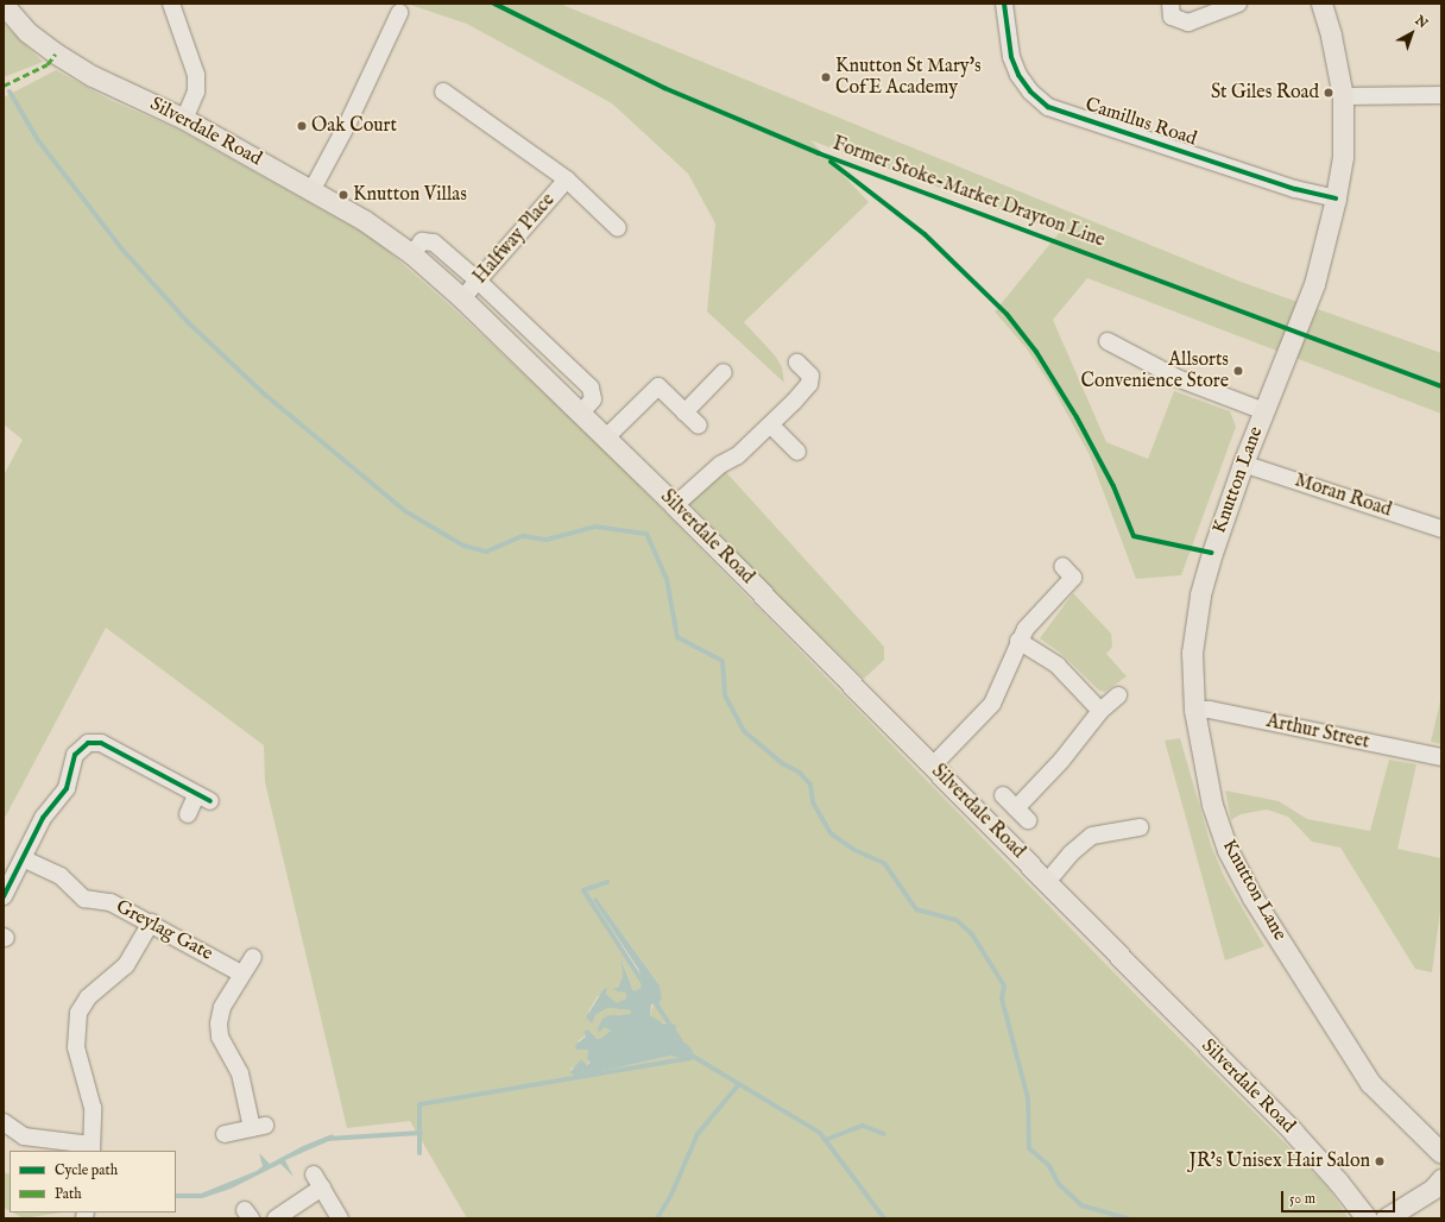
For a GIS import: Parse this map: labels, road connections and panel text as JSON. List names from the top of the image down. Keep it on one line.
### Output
{"streets":{"main road":["Silverdale Road","Knutton Lane"],"street":["Camillus Road","Halfway Place","Moran Road","Arthur Street","Greylag Gate"],"cycle path":["Former Stoke-Market Drayton Line"]},"crossings":[["Camillus Road","Knutton Lane"],["Silverdale Road","Halfway Place"],["Knutton Lane","Moran Road"],["Knutton Lane","Arthur Street"]],"places":["Knutton St Mary's CofE Academy","St Giles Road","Oak Court","Knutton Villas","Allsorts Convenience Store","JR's Unisex Hair Salon"],"legend":["Cycle path","Path"],"scale_bar":"50 m","north":"top right"}
